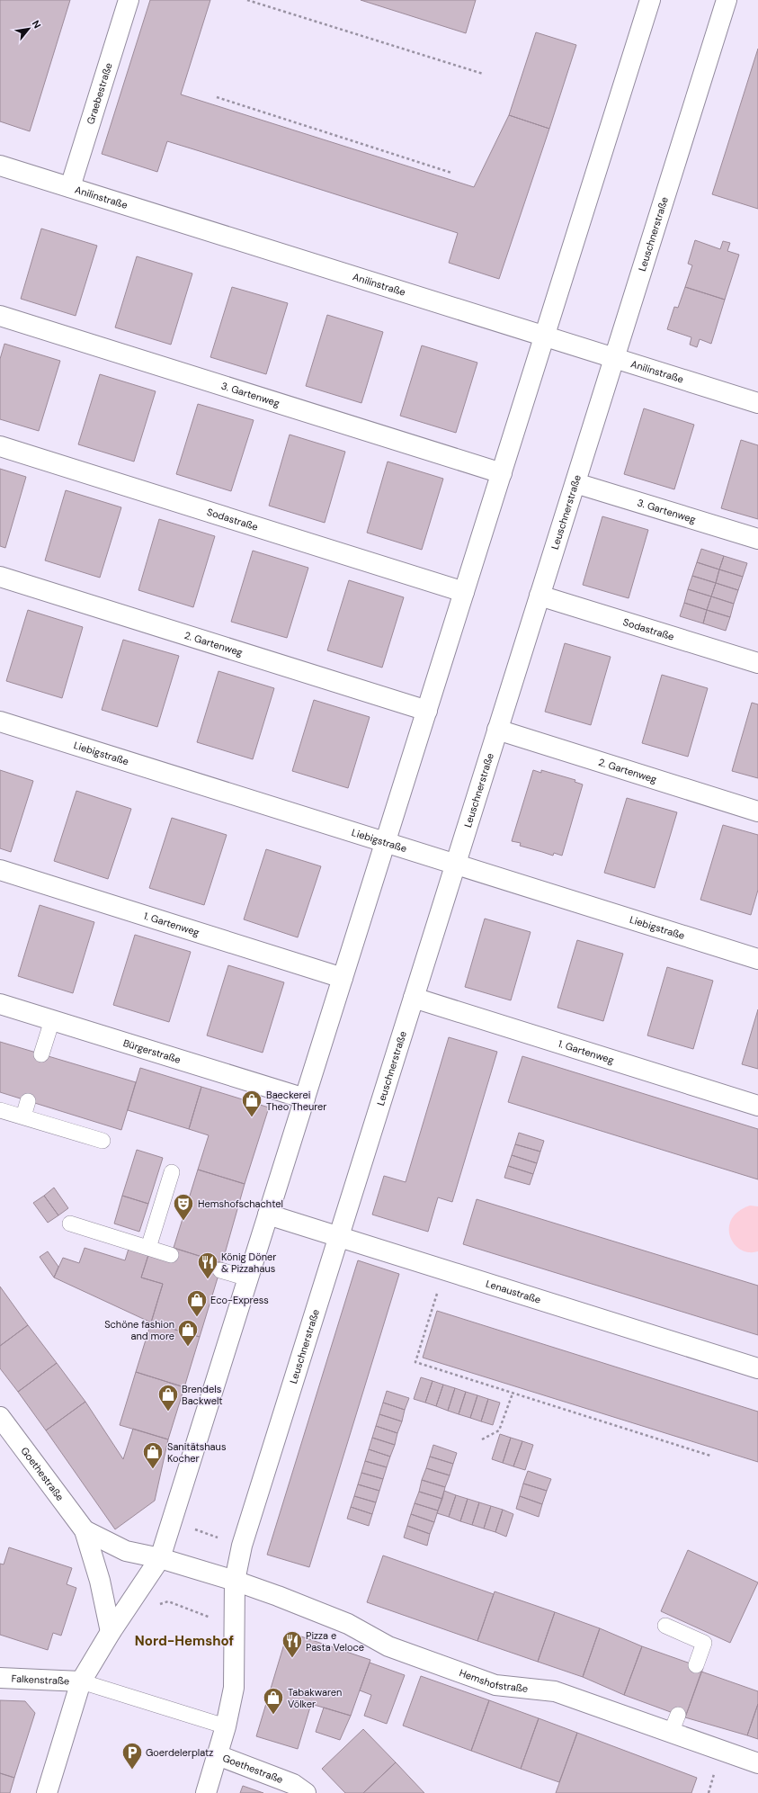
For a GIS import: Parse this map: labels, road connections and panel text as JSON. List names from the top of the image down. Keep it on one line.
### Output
{"streets":{"street":["Graebestraße","Anilinstraße","Leuschnerstraße","3. Gartenweg","Sodastraße","2. Gartenweg","Liebigstraße","1. Gartenweg","Bürgerstraße","Lenaustraße","Goethestraße","Falkenstraße","Hemshofstraße"]},"crossings":[["Graebestraße","Anilinstraße"],["Anilinstraße","Leuschnerstraße"],["Leuschnerstraße","3. Gartenweg"],["Leuschnerstraße","Sodastraße"],["Leuschnerstraße","2. Gartenweg"],["Leuschnerstraße","Liebigstraße"],["Leuschnerstraße","1. Gartenweg"],["Leuschnerstraße","Lenaustraße"],["Leuschnerstraße","Hemshofstraße"]],"districts":["Nord-Hemshof"],"places":{"shop":["Baeckerei Theo Theurer","Eco-Express","Schöne fashion and more","Brendels Backwelt","Sanitätshaus Kocher","Tabakwaren Völker"],"theatre":["Hemshofschachtel"],"restaurant":["König Döner & Pizzahaus","Pizza e Pasta Veloce"],"parking":["Goerdelerplatz"]},"north":"top right"}
